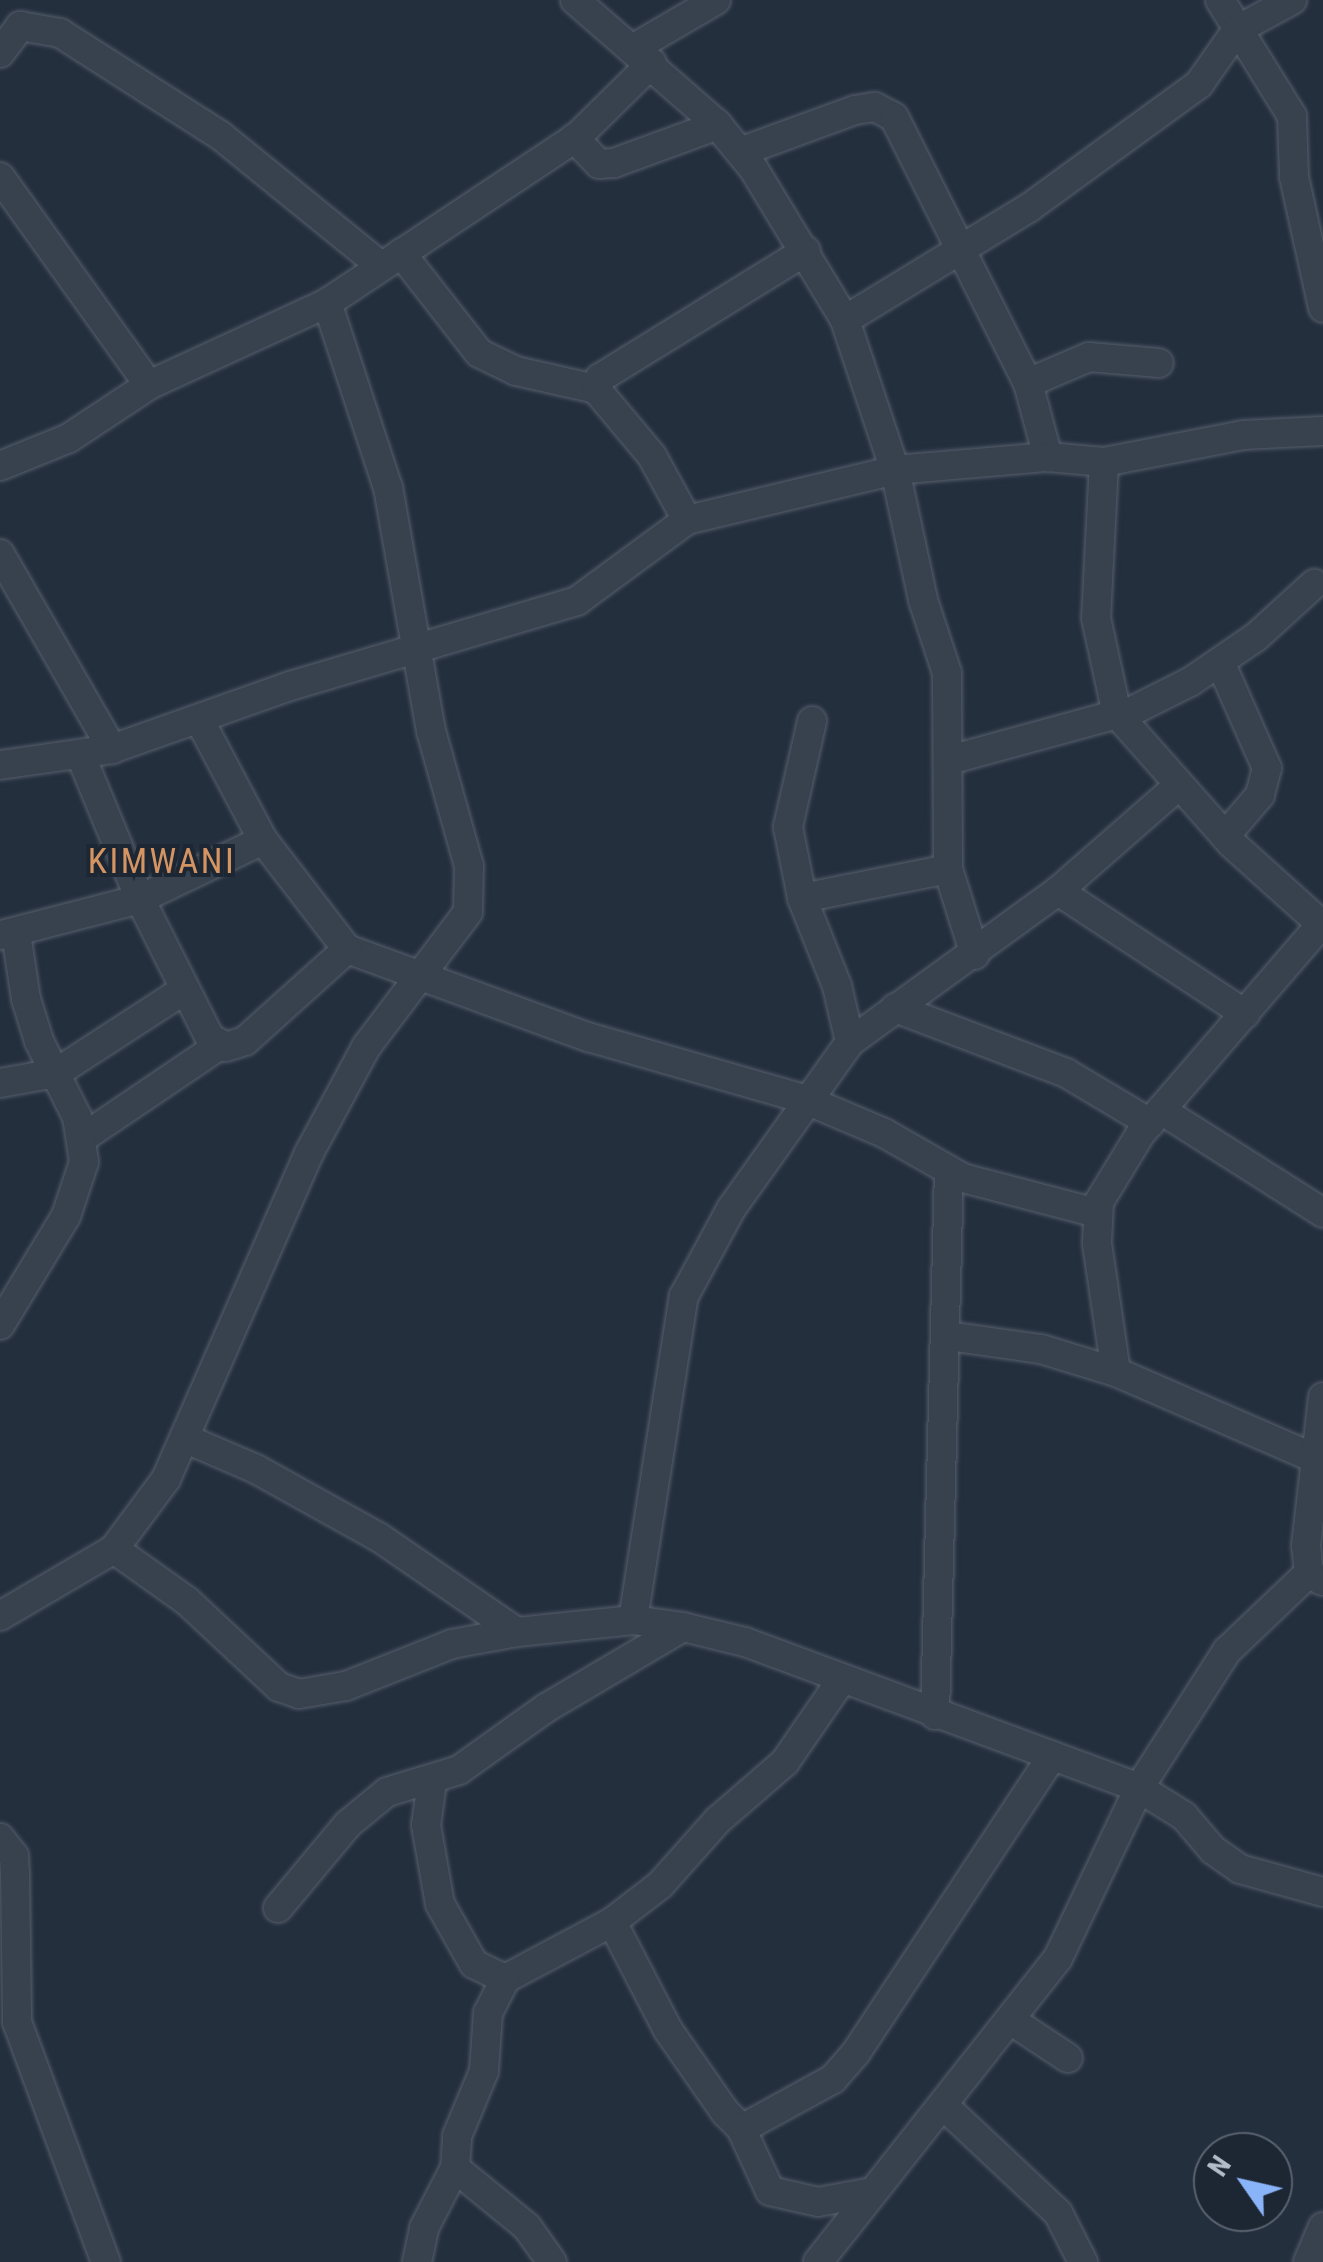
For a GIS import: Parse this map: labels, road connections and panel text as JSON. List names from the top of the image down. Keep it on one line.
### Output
{"districts":["KIMWANI"],"north":"top left"}
